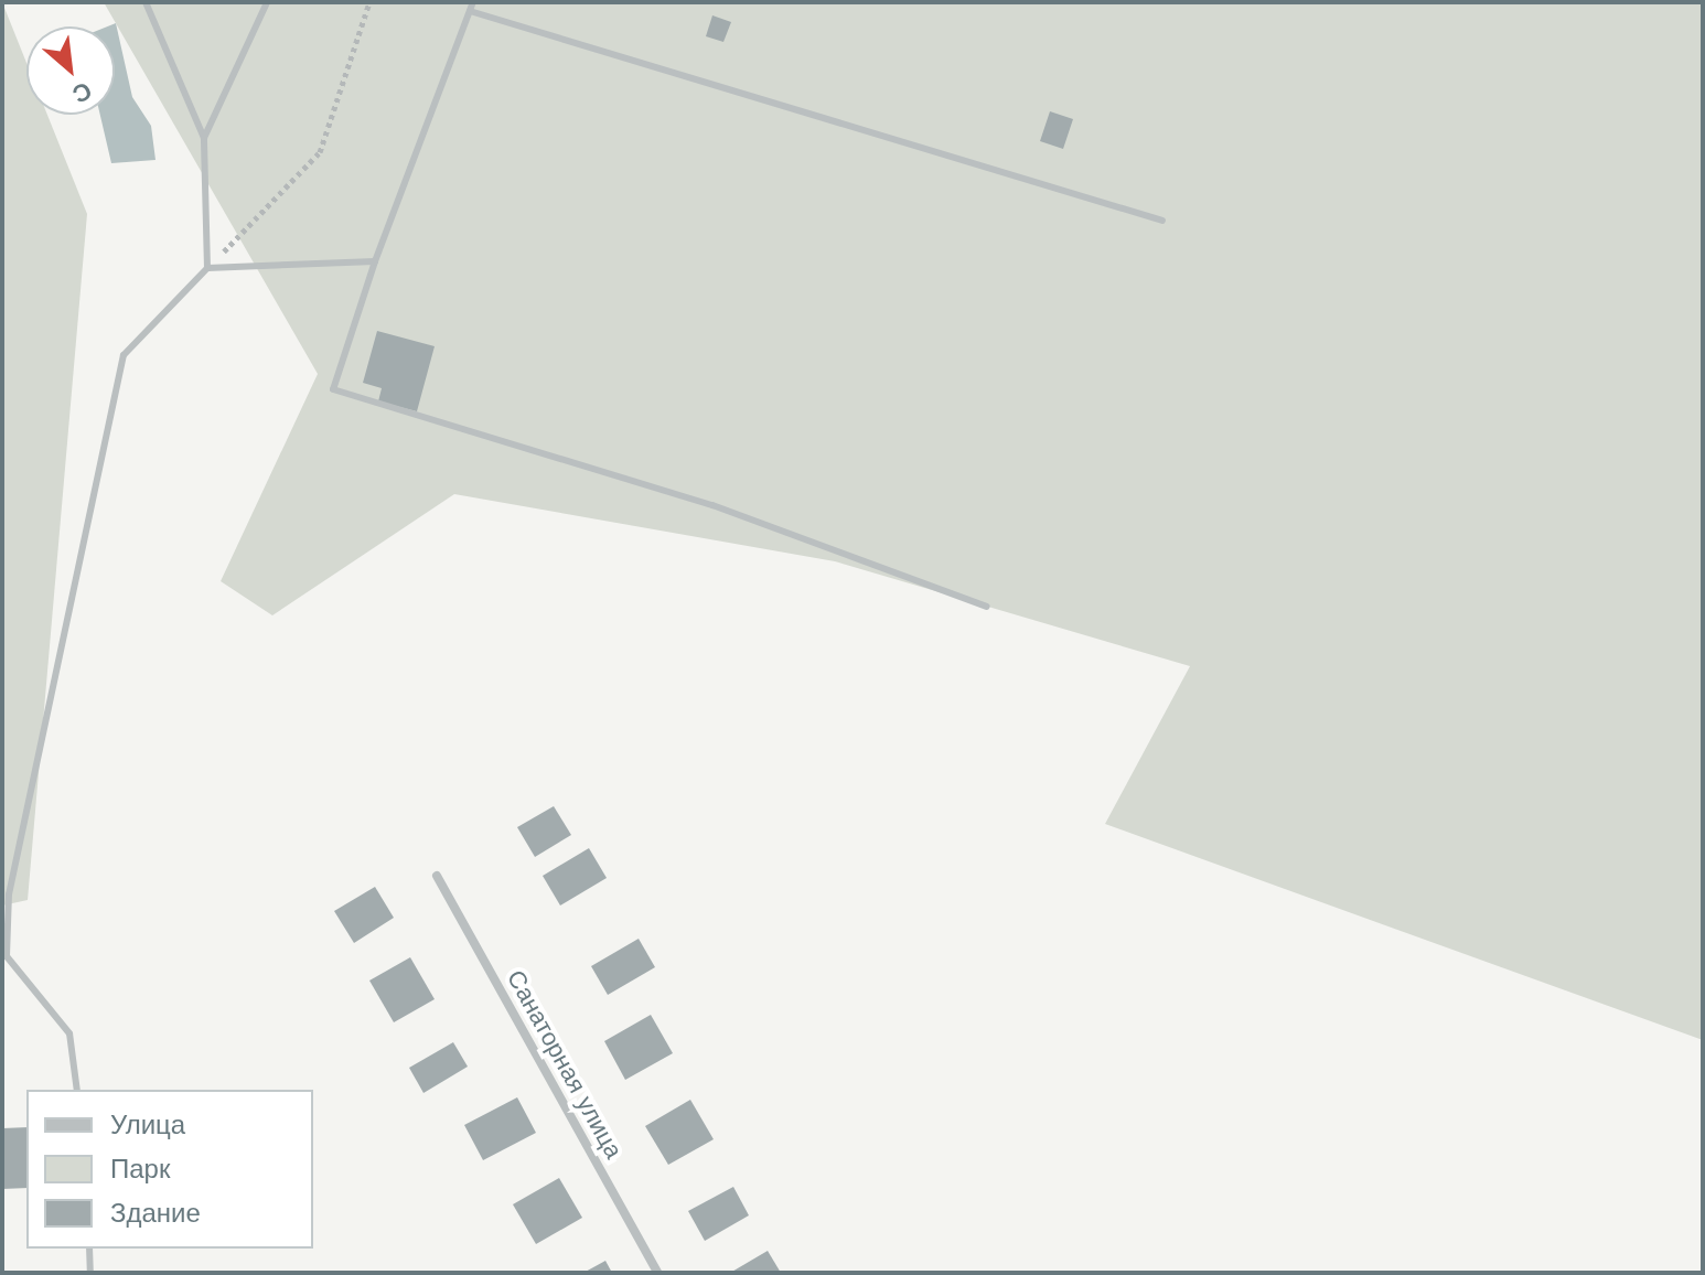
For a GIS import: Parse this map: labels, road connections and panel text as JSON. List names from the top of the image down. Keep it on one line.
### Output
{"streets":{"street":["Санаторная улица"]},"legend":["Улица","Парк","Здание"],"north":"bottom right"}
